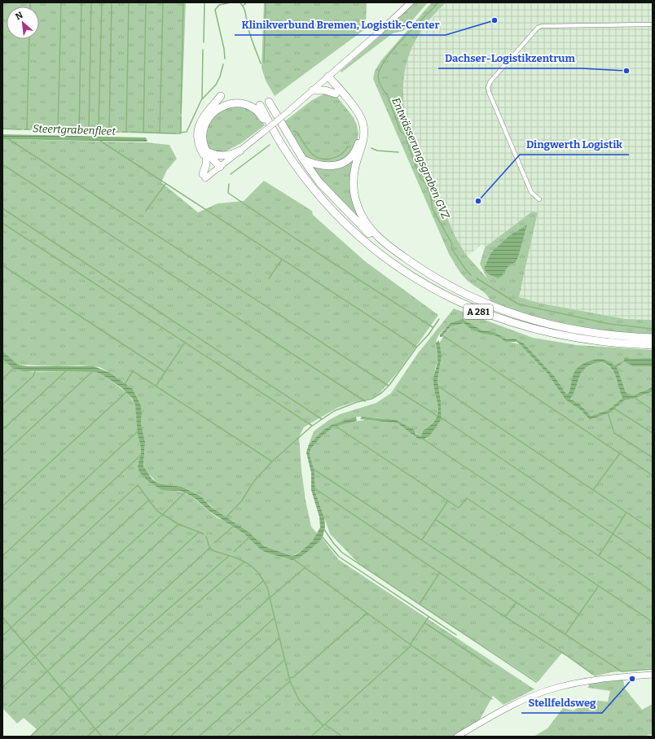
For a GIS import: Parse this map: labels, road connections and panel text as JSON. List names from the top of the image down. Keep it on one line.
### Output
{"streets":{"highway":["A 281"]},"water":["Steertgrabenfleet","Entwässerungsgraben GVZ"],"places":["Klinikverbund Bremen, Logistik-Center","Dachser-Logistikzentrum","Dingwerth Logistik","Stellfeldsweg"],"north":"top left"}
